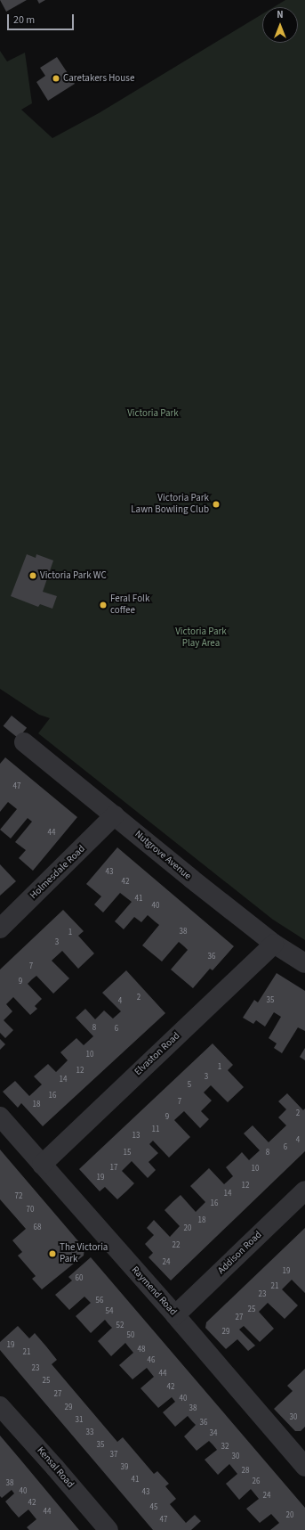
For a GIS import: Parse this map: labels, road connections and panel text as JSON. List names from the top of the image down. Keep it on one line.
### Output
{"streets":{"street":["Nutgrove Avenue","Holmesdale Road","Elvaston Road","Addison Road","Raymend Road","Kensal Road"]},"crossings":[["Nutgrove Avenue","Holmesdale Road"],["Nutgrove Avenue","Elvaston Road"],["Elvaston Road","Raymend Road"],["Addison Road","Raymend Road"]],"parks":["Victoria Park","Victoria Park Play Area"],"places":["Caretakers House","Victoria Park Lawn Bowling Club","Victoria Park WC","Feral Folk coffee","The Victoria Park"],"house_numbers":["47","44","43","42","41","40","38","1","3","36","7","9","2","35","4","8","6","10","1","12","3","14","5","16","7","18","2","9","11","13","4","6","15","8","17","10","19","12","14","72","16","70","18","68","20","22","24","19","60","21","23","56","25","54","27","52","29","50","19","48","21","46","23","44","25","42","27","40","29","38","30","31","36","33","34","35","32","37","30","39","28","41","26","38","40","43","24","42","45","44","20","47"],"scale_bar":"20 m","north":"top"}
